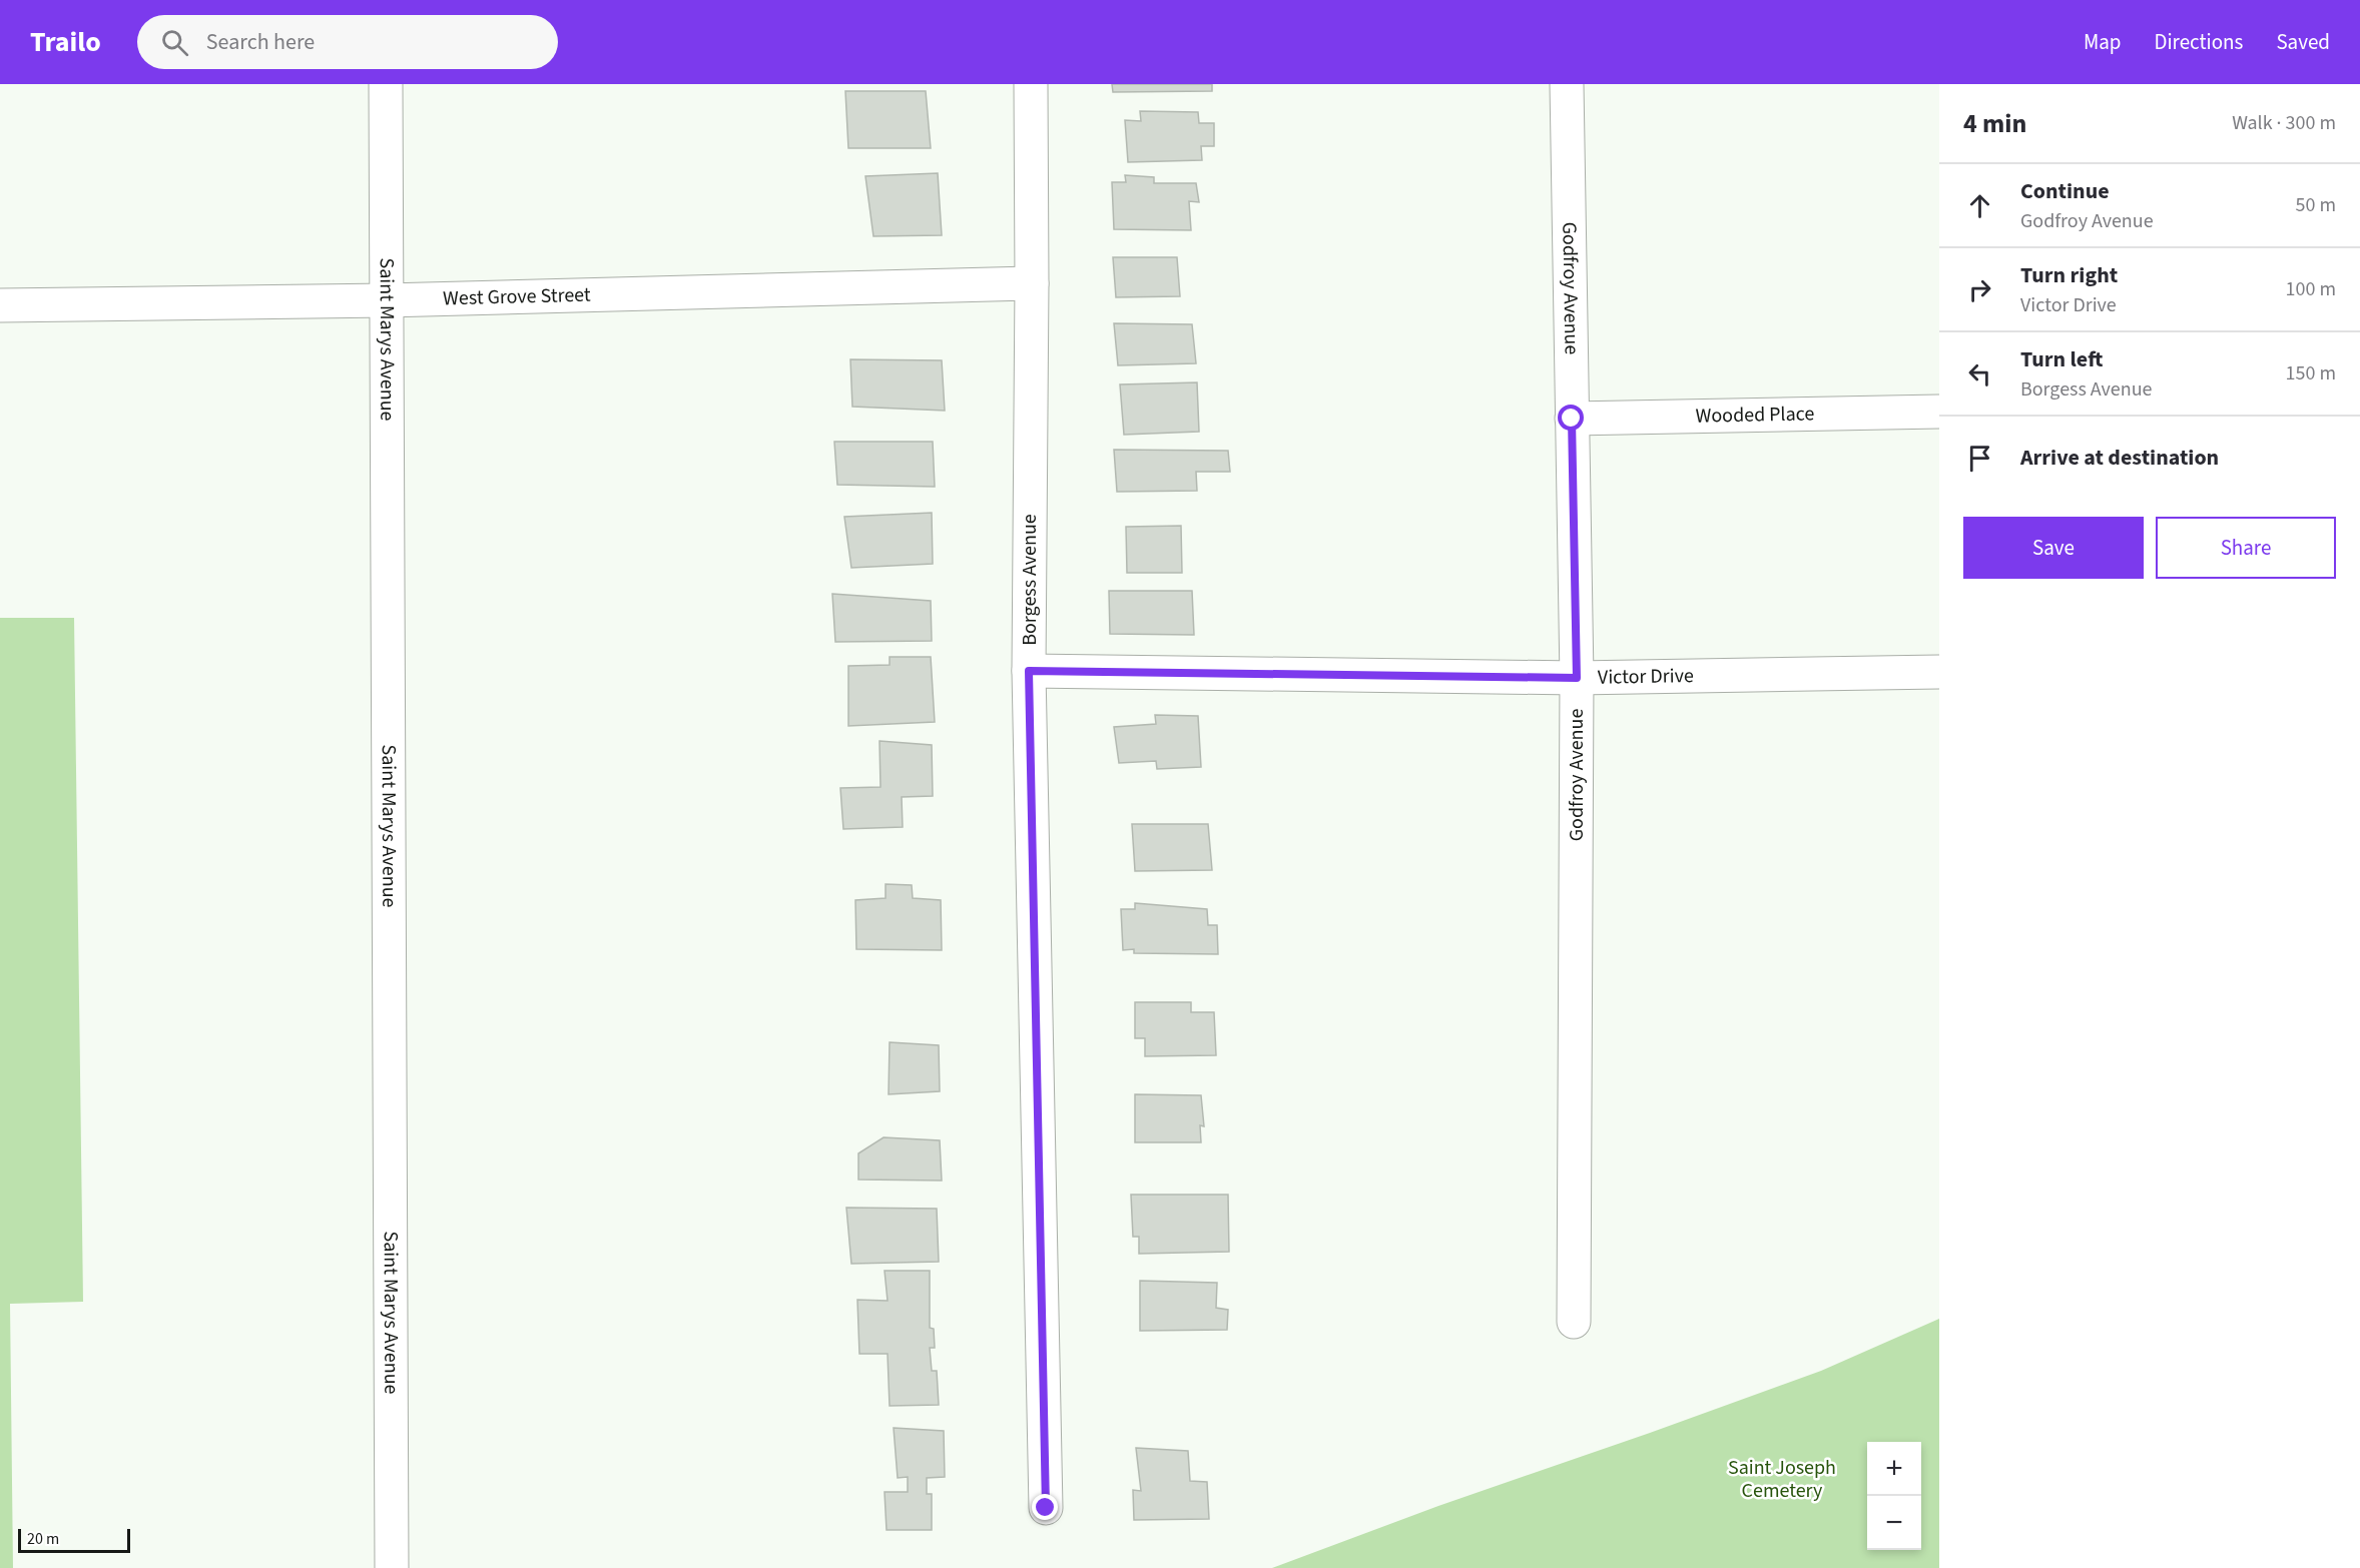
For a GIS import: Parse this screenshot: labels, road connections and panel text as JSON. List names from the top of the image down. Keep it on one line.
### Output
{"streets":{"street":["Godfroy Avenue","West Grove Street","Saint Marys Avenue","Wooded Place","Borgess Avenue","Victor Drive"]},"crossings":[["Godfroy Avenue","Wooded Place"],["Godfroy Avenue","Victor Drive"],["West Grove Street","Saint Marys Avenue"],["West Grove Street","Borgess Avenue"],["Borgess Avenue","Victor Drive"]],"parks":["Saint Joseph Cemetery"],"scale_bar":"20 m","page":{"header":"Trailo","search":"Search here","nav":["Map","Directions","Saved"],"heading":["4 min","Walk · 300 m"],"list":[["Continue","Godfroy Avenue","50 m"],["Turn right","Victor Drive","100 m"],["Turn left","Borgess Avenue","150 m"],"Arrive at destination"],"buttons":["Save","Share"],"map_buttons":["+","−"],"scale":"20 m"}}
